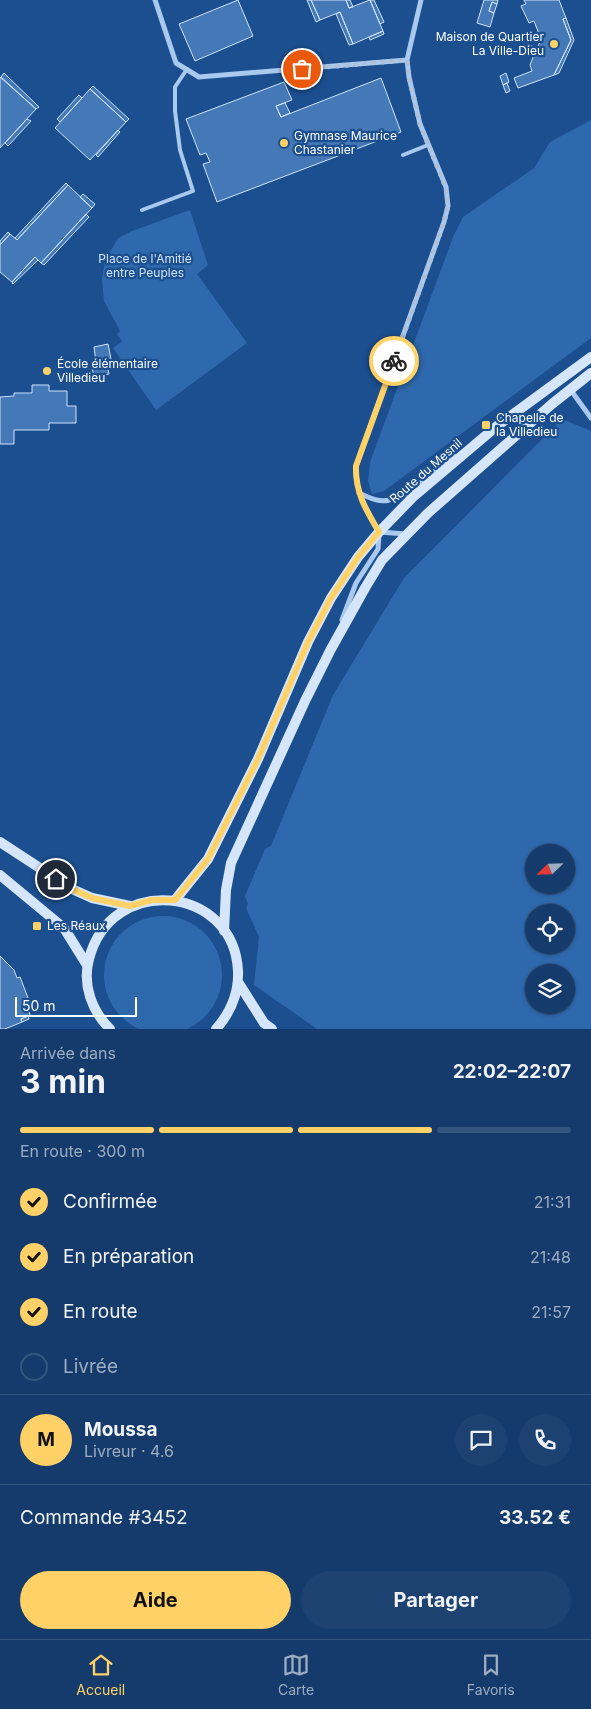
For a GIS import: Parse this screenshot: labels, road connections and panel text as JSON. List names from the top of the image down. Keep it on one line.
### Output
{"streets":{"street":["Route du Mesnil"]},"parks":["Place de l'Amitié entre Peuples"],"places":{"other":["Maison de Quartier La Ville-Dieu","Gymnase Maurice Chastanier","École élémentaire Villedieu"],"transit":["Chapelle de la Villedieu","Les Réaux"]},"scale_bar":"50 m","north":"bottom left","page":{"scale":"50 m","heading":["3 min","Arrivée dans","22:02–22:07"],"panel":["Moussa","Livreur · 4.6","Commande #3452","33.52 €"],"bar":"En route · 300 m","list":[["Confirmée","21:31"],["En préparation","21:48"],["En route","21:57"],"Livrée"],"round":"M","buttons":["Aide","Partager"],"tabs":["Accueil","Carte","Favoris"]}}
